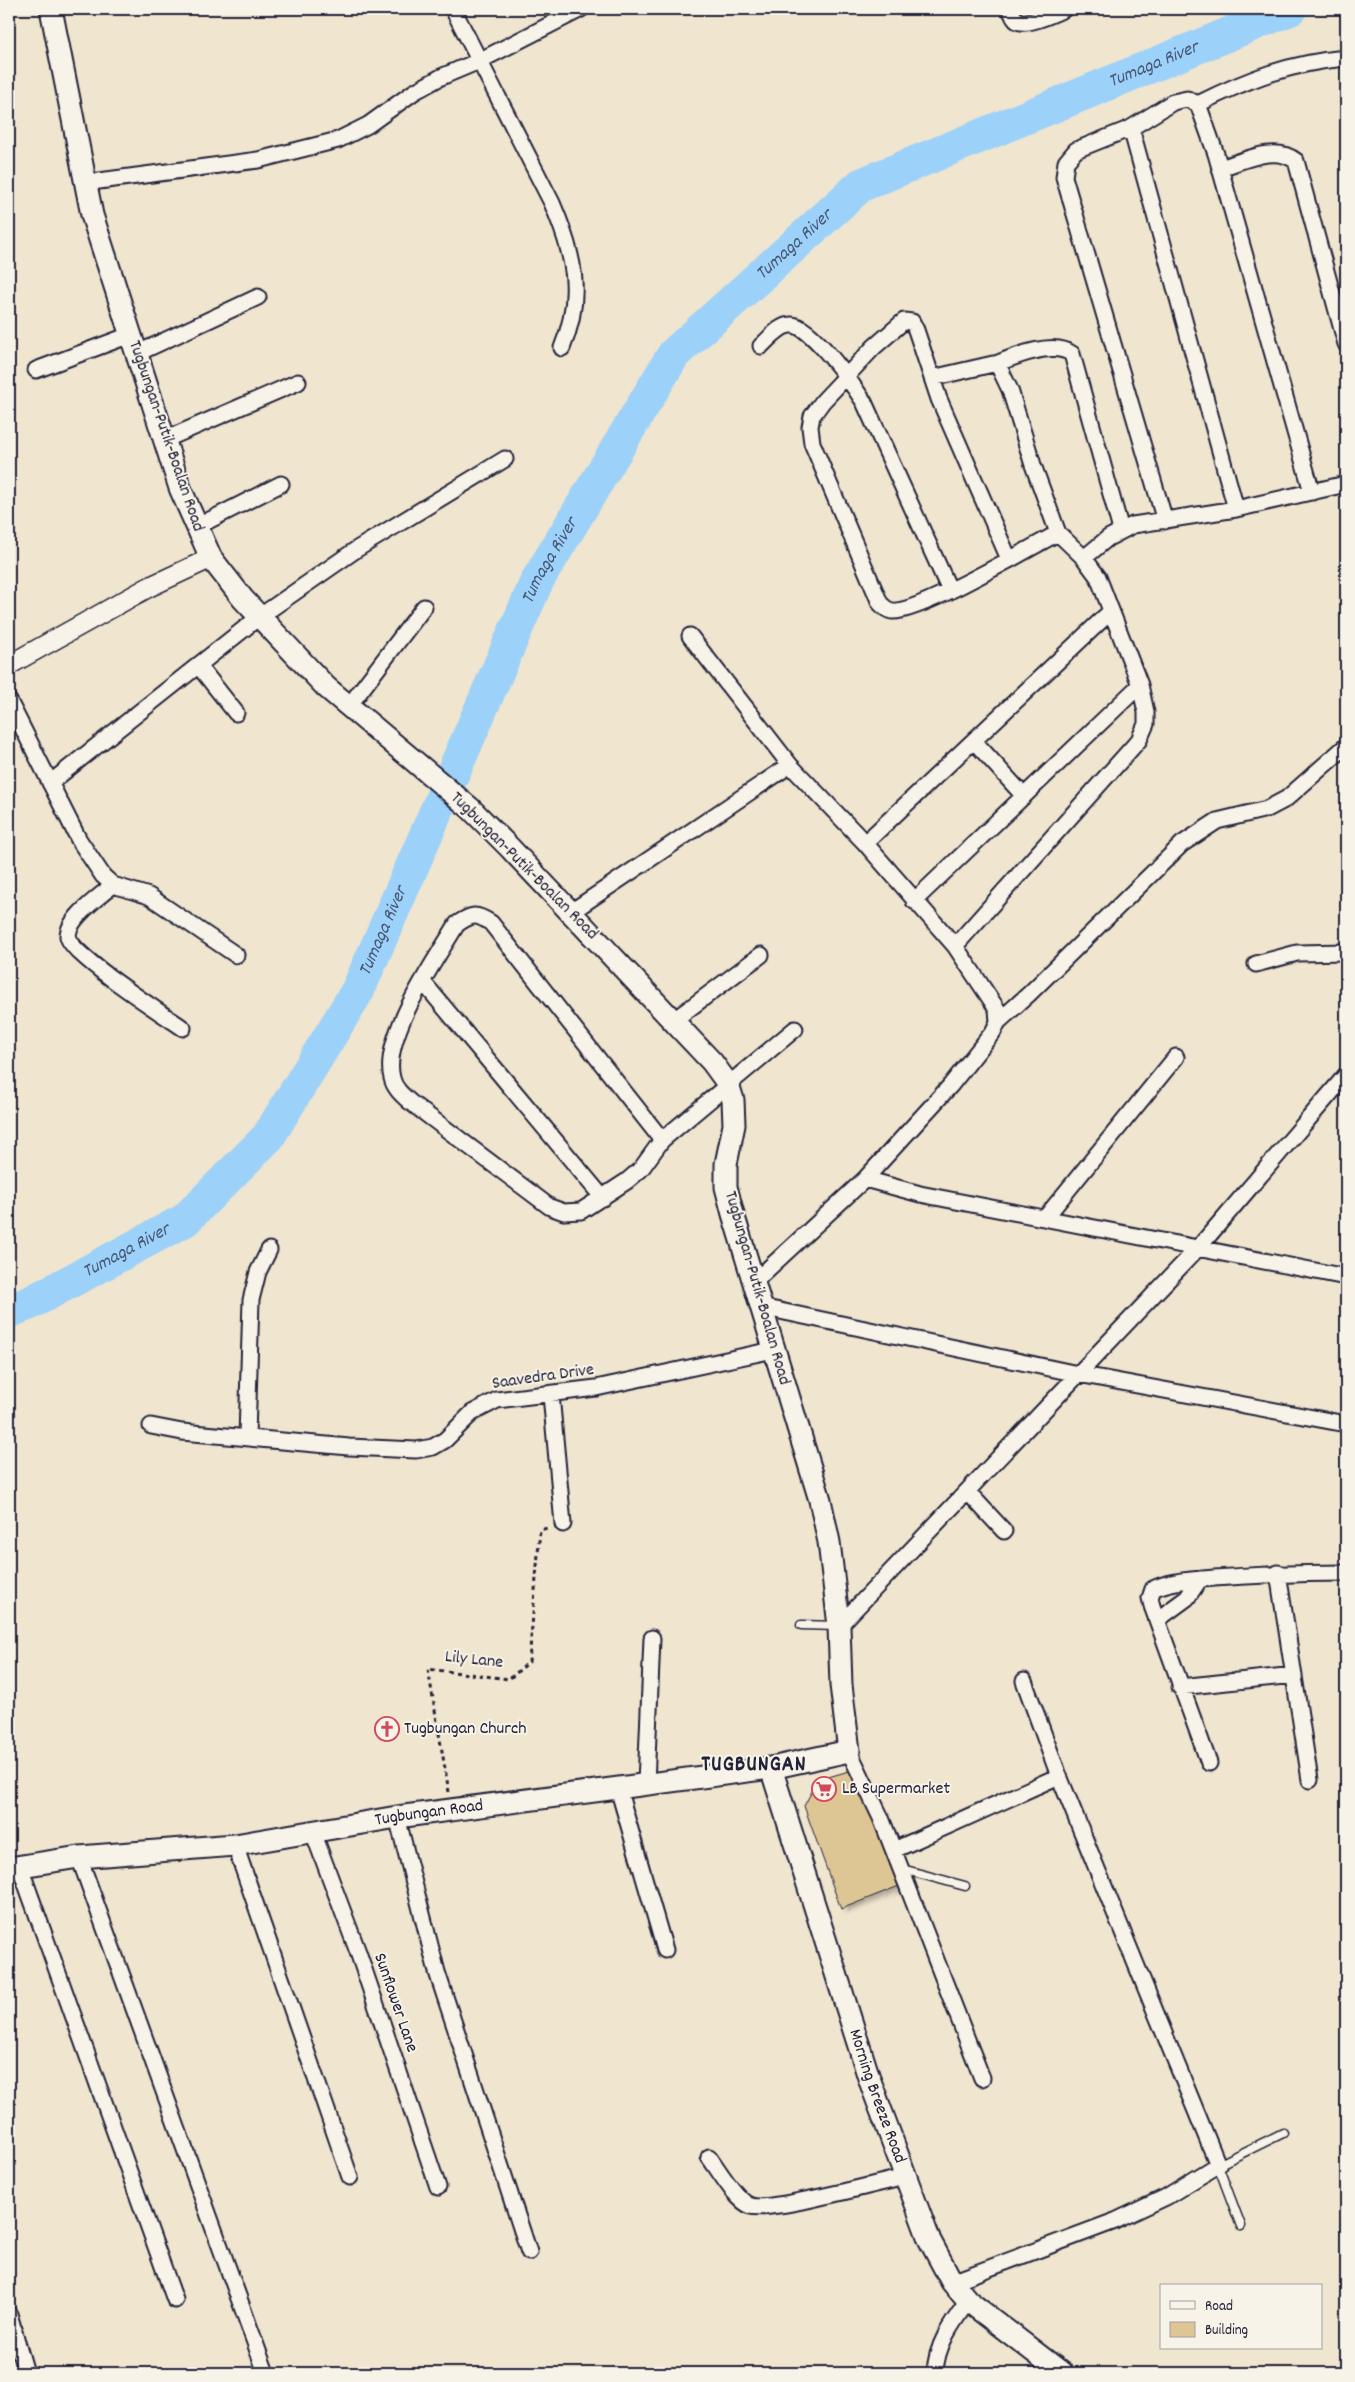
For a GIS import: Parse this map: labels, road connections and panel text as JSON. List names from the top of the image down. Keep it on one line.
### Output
{"streets":{"main road":["Tugbungan-Putik-Boalan Road","Tugbungan Road","Morning Breeze Road"],"street":["Saavedra Drive","Sunflower Lane"],"path":["Lily Lane"]},"crossings":[["Tugbungan-Putik-Boalan Road","Saavedra Drive"],["Tugbungan-Putik-Boalan Road","Tugbungan Road"],["Lily Lane","Tugbungan Road"],["Tugbungan Road","Sunflower Lane"],["Tugbungan Road","Morning Breeze Road"]],"districts":["TUGBUNGAN"],"water":["Tumaga River"],"places":{"church":["Tugbungan Church"],"supermarket":["LB Supermarket"]},"legend":["Road","Building"]}
